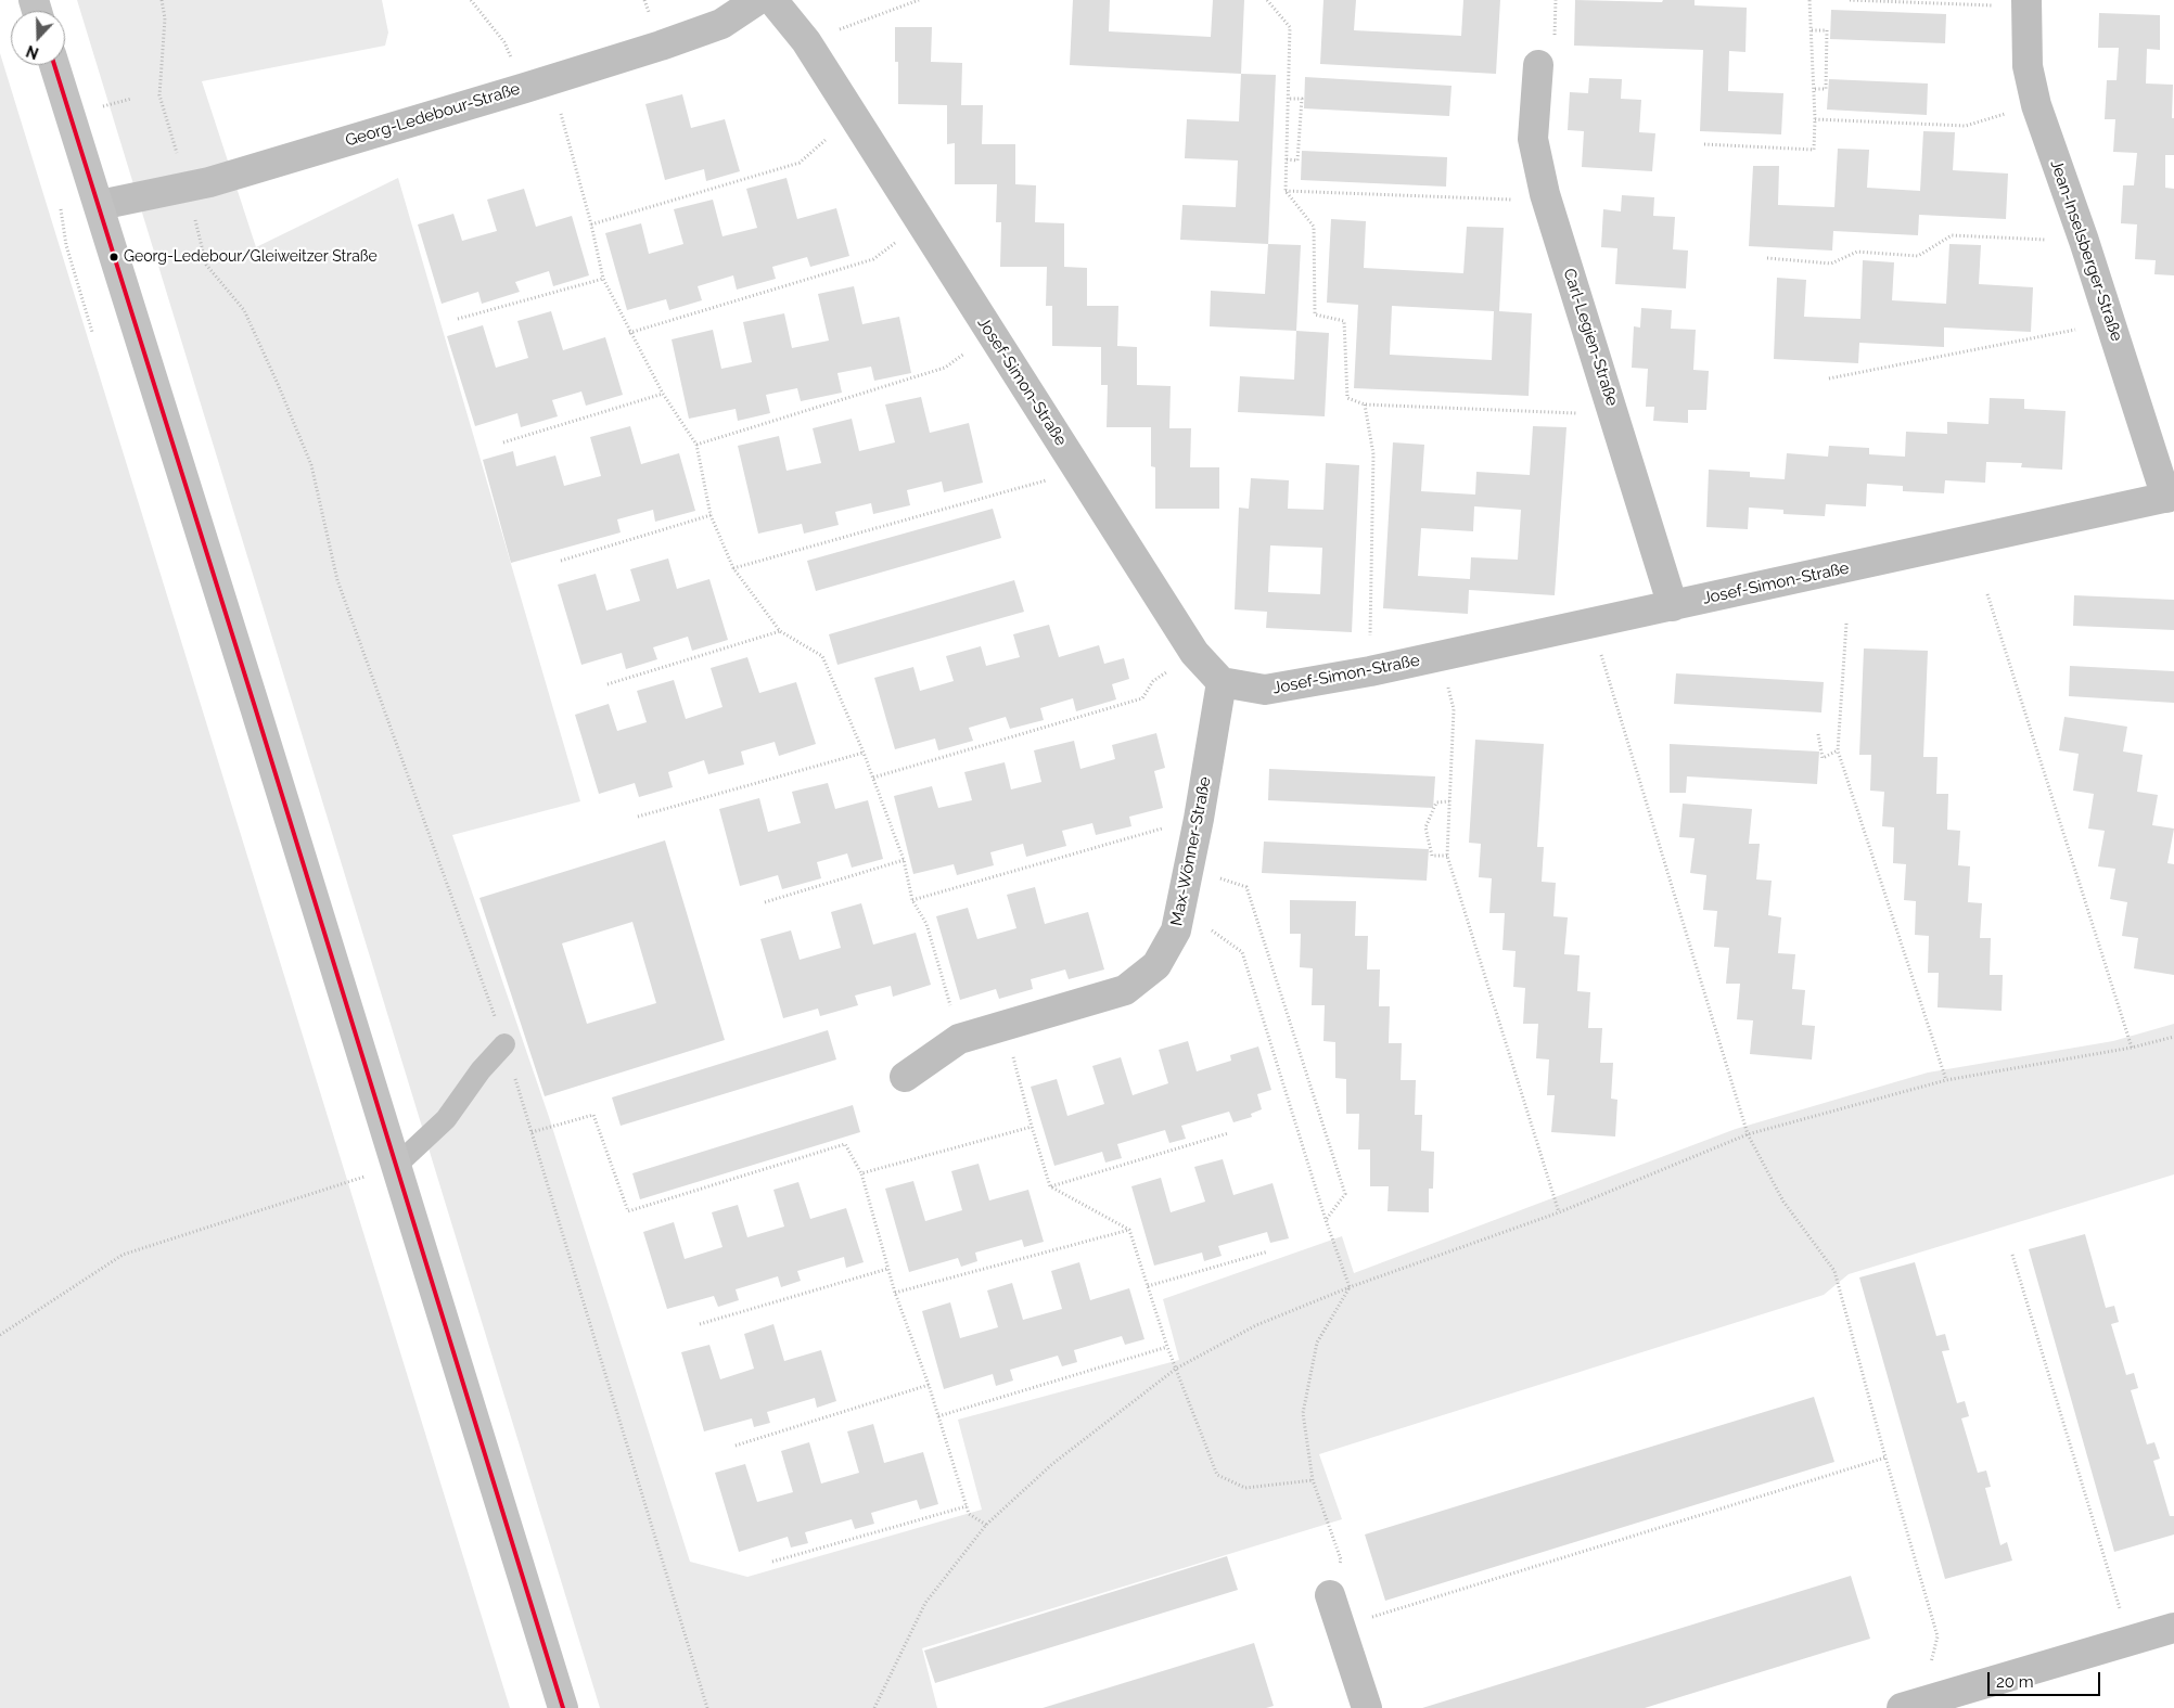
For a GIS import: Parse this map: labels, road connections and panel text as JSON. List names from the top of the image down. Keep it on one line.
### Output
{"streets":{"street":["Georg-Ledebour-Straße","Jean-Inselsberger-Straße","Carl-Legien-Straße","Josef-Simon-Straße","Max-Wönner-Straße"]},"crossings":[["Jean-Inselsberger-Straße","Josef-Simon-Straße"],["Carl-Legien-Straße","Josef-Simon-Straße"],["Josef-Simon-Straße","Max-Wönner-Straße"]],"places":["Georg-Ledebour/Gleiweitzer Straße"],"scale_bar":"20 m","north":"bottom"}
